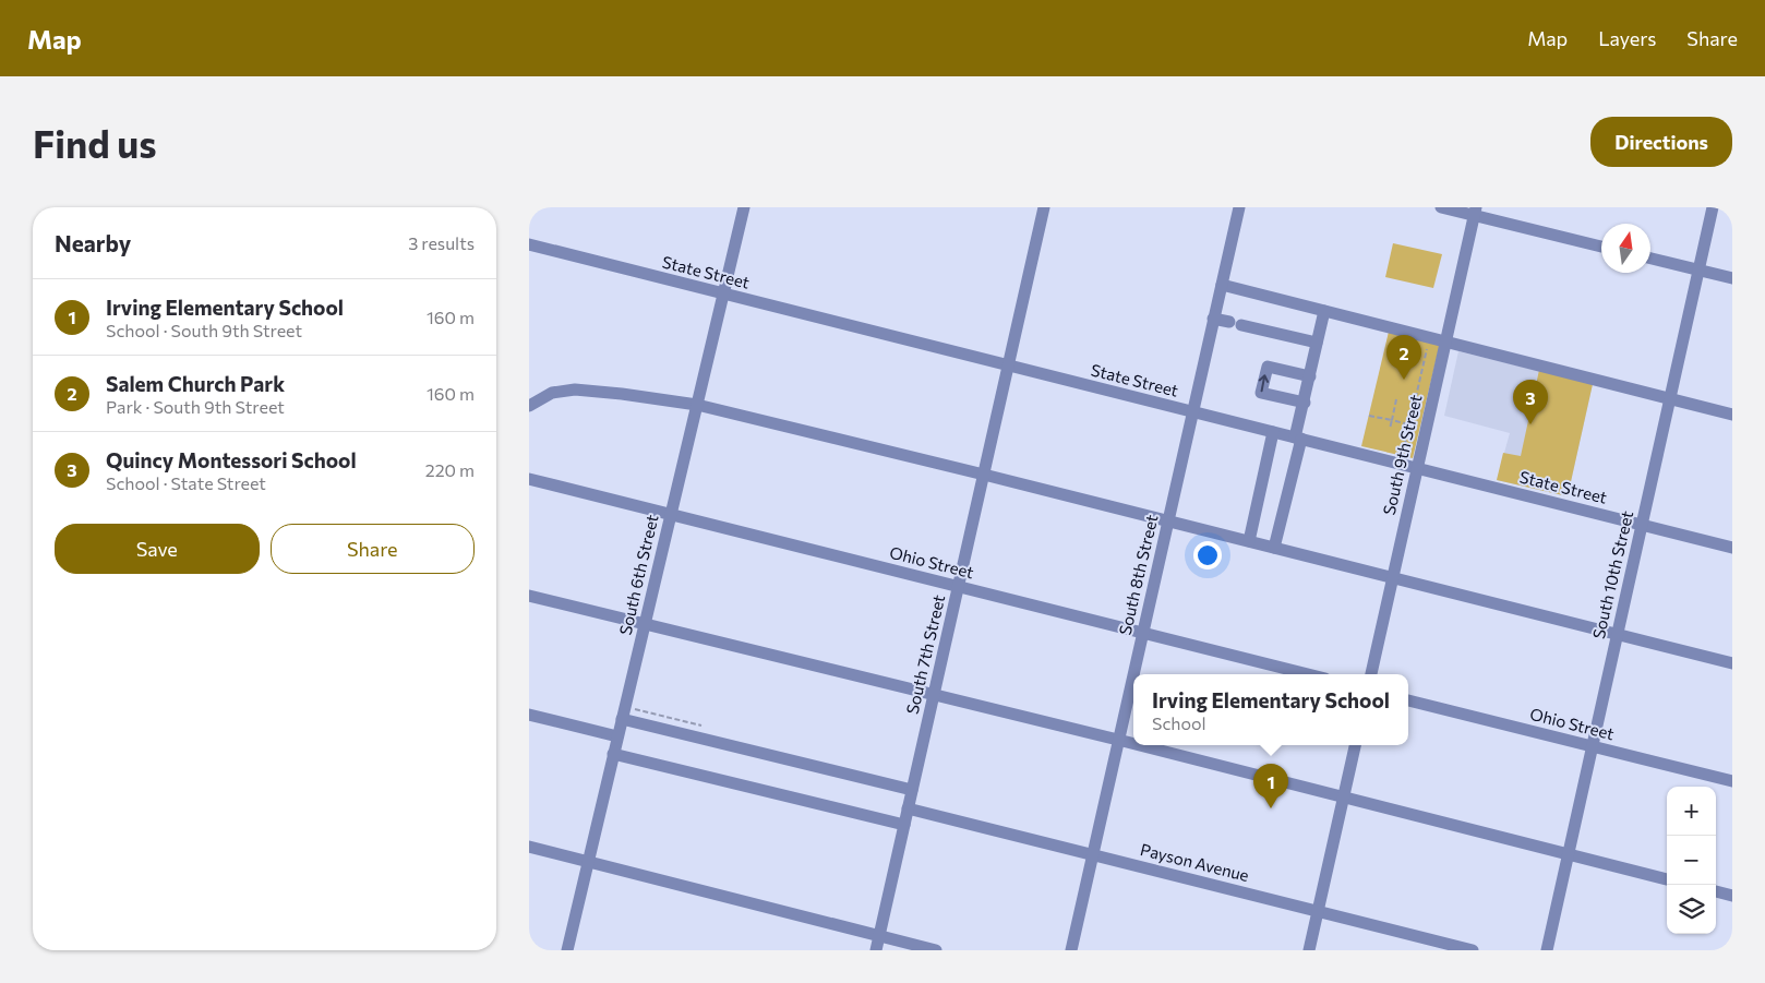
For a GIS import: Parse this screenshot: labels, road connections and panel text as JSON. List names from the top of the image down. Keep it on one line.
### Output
{"streets":{"street":["State Street","South 9th Street","Ohio Street","South 6th Street","South 8th Street","South 10th Street","South 7th Street","Payson Avenue"]},"crossings":[["State Street","South 9th Street"],["State Street","South 6th Street"],["State Street","South 8th Street"],["State Street","South 10th Street"],["State Street","South 7th Street"],["Ohio Street","South 6th Street"],["Ohio Street","South 8th Street"],["Ohio Street","South 10th Street"],["Ohio Street","South 7th Street"],["South 8th Street","Payson Avenue"],["South 7th Street","Payson Avenue"]],"north":"top","page":{"header":"Map","nav":["Map","Layers","Share"],"buttons":["Directions",["Save","Share"]],"title":"Find us","heading":["Nearby","3 results"],"list":[{"mark":"1","name":"Irving Elementary School","note":"School · South 9th Street","value":"160 m"},{"mark":"2","name":"Salem Church Park","note":"Park · South 9th Street","value":"160 m"},{"mark":"3","name":"Quincy Montessori School","note":"School · State Street","value":"220 m"}],"pins":["2","3","1"],"popup":["Irving Elementary School","School"],"map_buttons":["+","−"]}}
